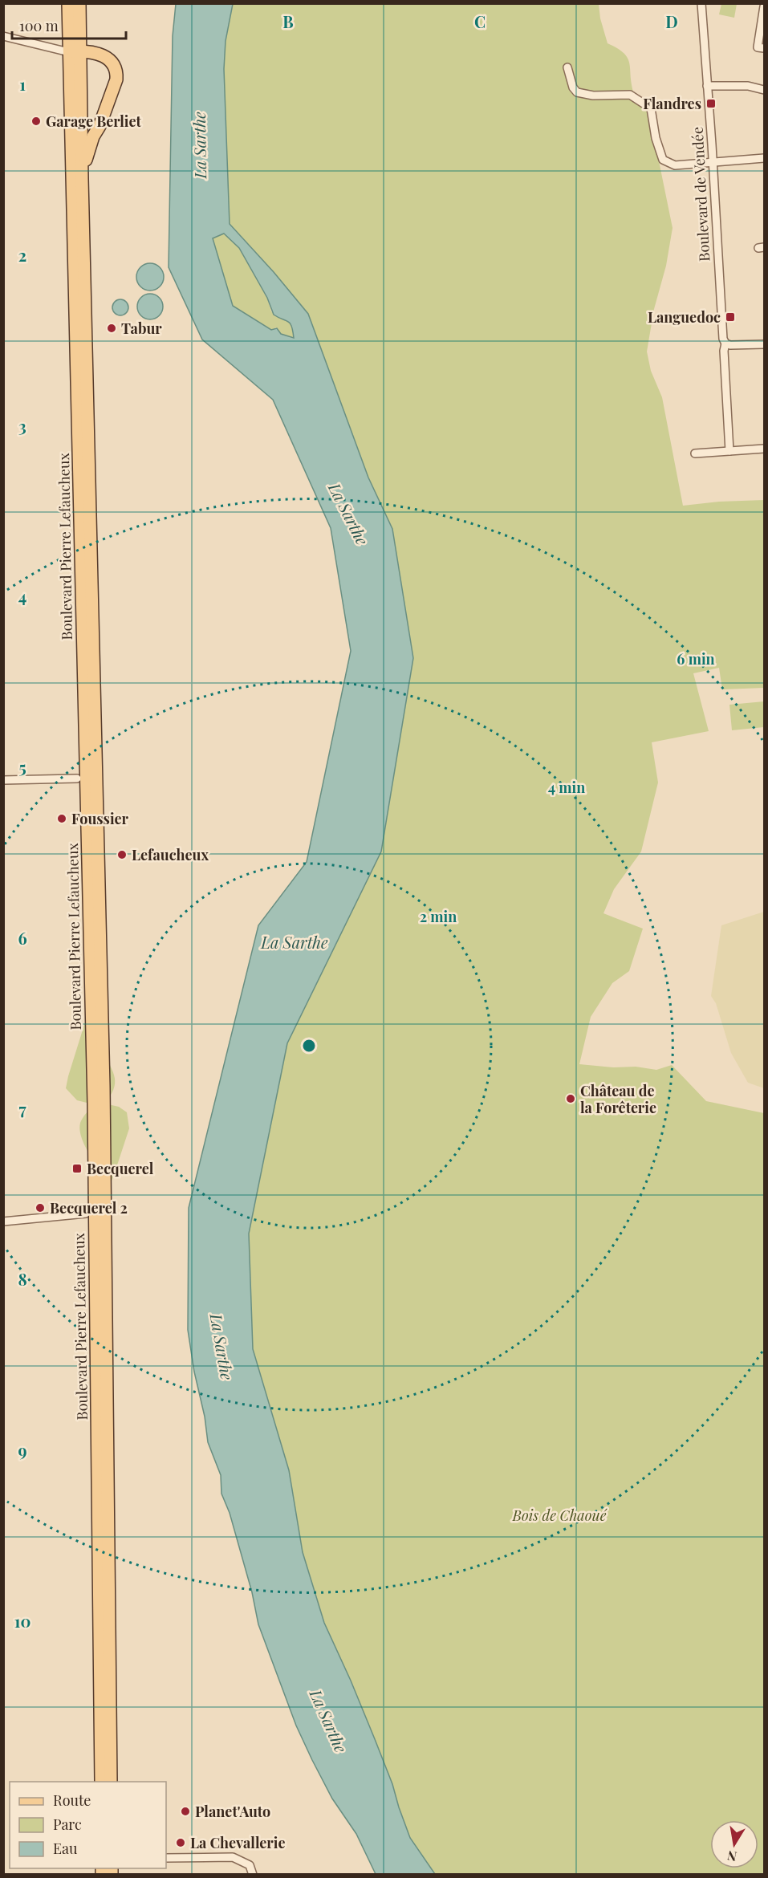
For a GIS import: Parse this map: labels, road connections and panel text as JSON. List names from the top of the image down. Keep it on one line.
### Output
{"streets":{"main road":["Boulevard Pierre Lefaucheux"],"street":["Boulevard de Vendée"]},"water":["La Sarthe"],"parks":["Bois de Chaoué"],"places":{"transit":["Flandres","Languedoc","Becquerel"],"other":["Garage Berliet","Tabur","Foussier","Lefaucheux","Château de la Forêterie","Becquerel 2","Planet'Auto","La Chevallerie"]},"legend":["Route","Parc","Eau"],"scale_bar":"100 m","north":"bottom","grid":{"columns":["B","C","D"],"rows":["1","2","3","4","5","6","7","8","9","10"]},"rings":["6 min","4 min","2 min"]}
